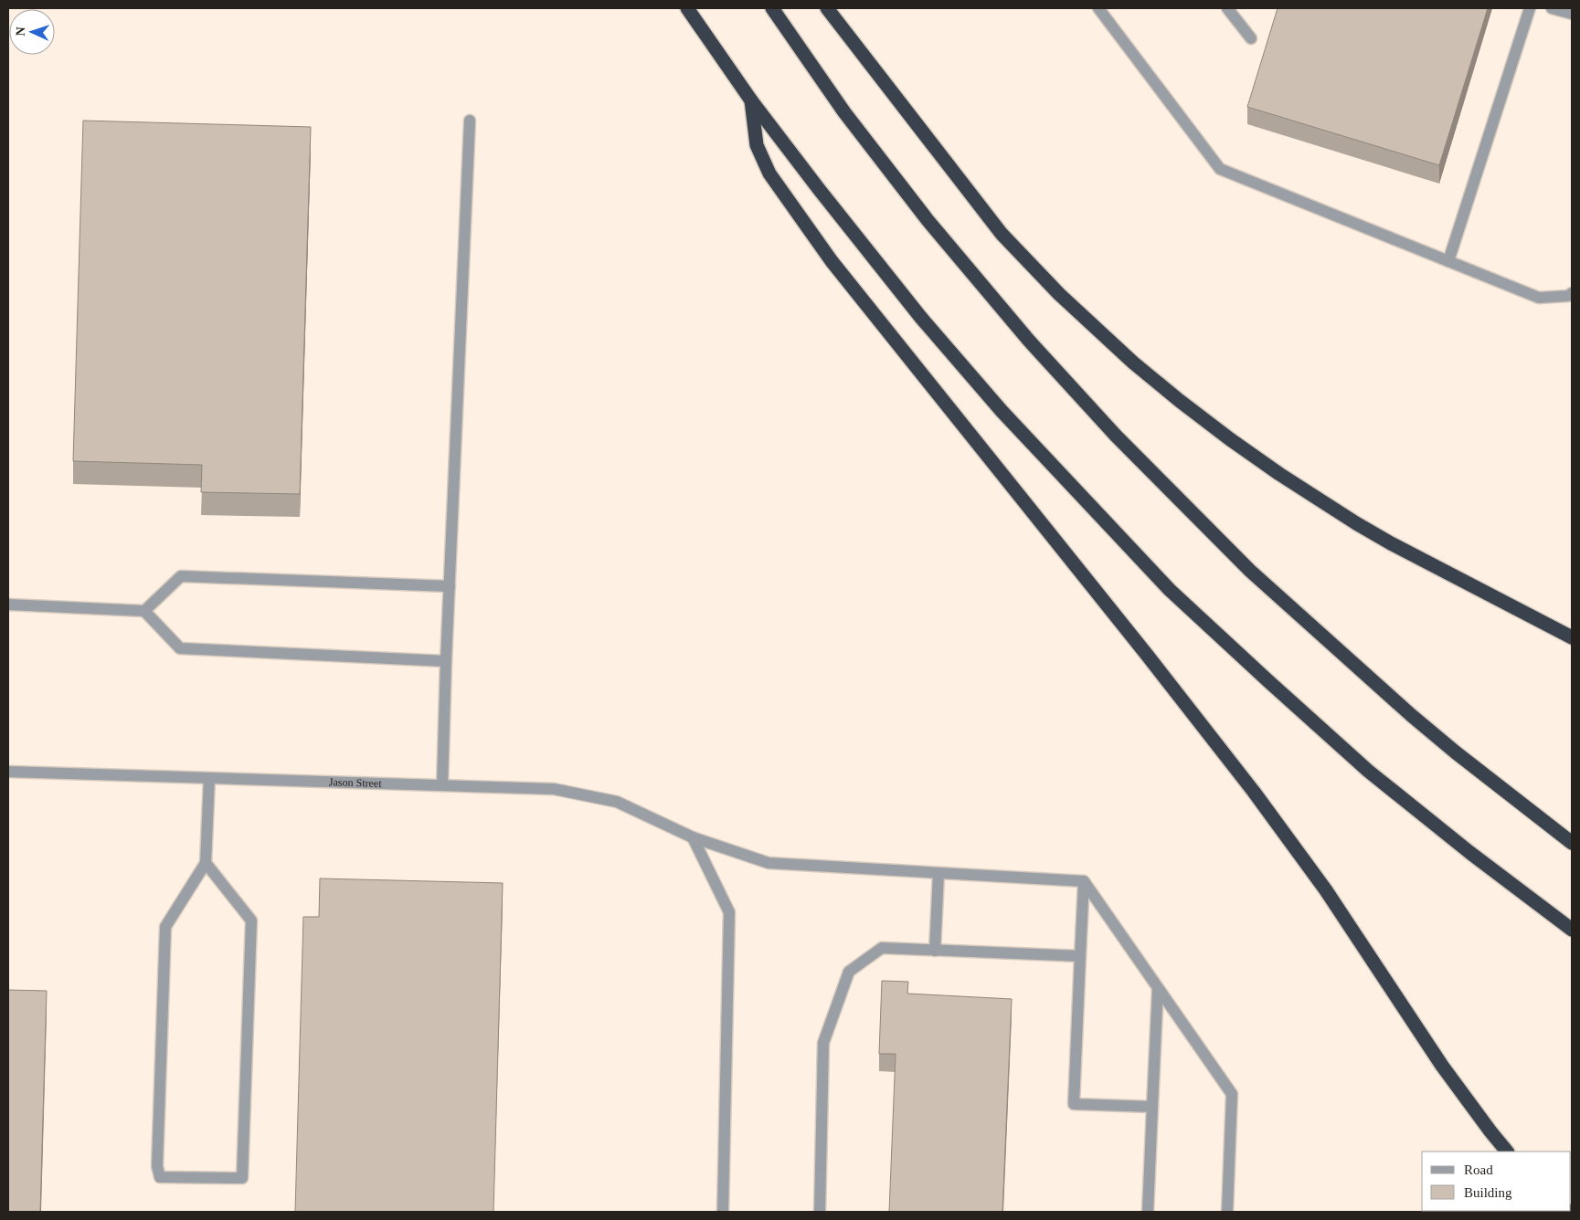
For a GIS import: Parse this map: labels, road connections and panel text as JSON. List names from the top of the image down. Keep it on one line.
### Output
{"streets":{"street":["Jason Street"]},"legend":["Road","Building"],"north":"left"}
